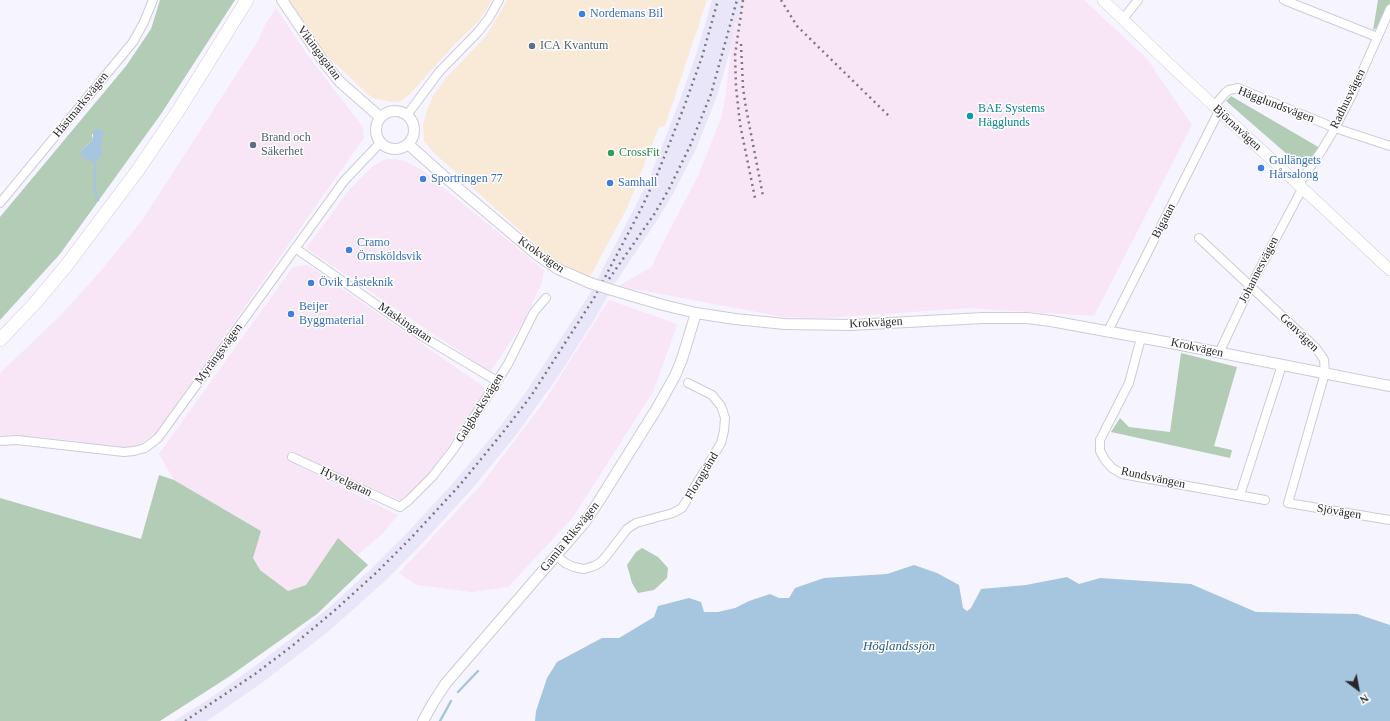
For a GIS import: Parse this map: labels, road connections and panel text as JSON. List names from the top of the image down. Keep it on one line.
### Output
{"streets":{"main road":["Björnavägen"],"street":["Vikingagatan","Radhusvägen","Hästmarksvägen","Hägglundsvägen","Bigatan","Krokvägen","Johannesvägen","Maskingatan","Genvägen","Myrängsvägen","Galgbacksvägen","Floragränd","Rundsvängen","Hyvelgatan","Sjövägen","Gamla Riksvägen"]},"crossings":[["Vikingagatan","Krokvägen"],["Vikingagatan","Myrängsvägen"],["Radhusvägen","Hägglundsvägen"],["Radhusvägen","Björnavägen"],["Radhusvägen","Johannesvägen"],["Hägglundsvägen","Björnavägen"],["Hägglundsvägen","Bigatan"],["Björnavägen","Bigatan"],["Björnavägen","Johannesvägen"],["Bigatan","Krokvägen"],["Krokvägen","Johannesvägen"],["Krokvägen","Genvägen"],["Krokvägen","Myrängsvägen"],["Krokvägen","Rundsvängen"],["Krokvägen","Sjövägen"],["Krokvägen","Gamla Riksvägen"],["Johannesvägen","Genvägen"],["Maskingatan","Myrängsvägen"],["Maskingatan","Galgbacksvägen"],["Genvägen","Sjövägen"],["Galgbacksvägen","Hyvelgatan"],["Floragränd","Gamla Riksvägen"]],"water":["Höglandssjön"],"places":["Nordemans Bil","ICA Kvantum","BAE Systems Hägglunds","Brand och Säkerhet","CrossFit","Gullängets Hårsalong","Sportringen 77","Samhall","Cramo Örnsköldsvik","Övik Låsteknik","Beijer Byggmaterial"],"north":"bottom right"}
